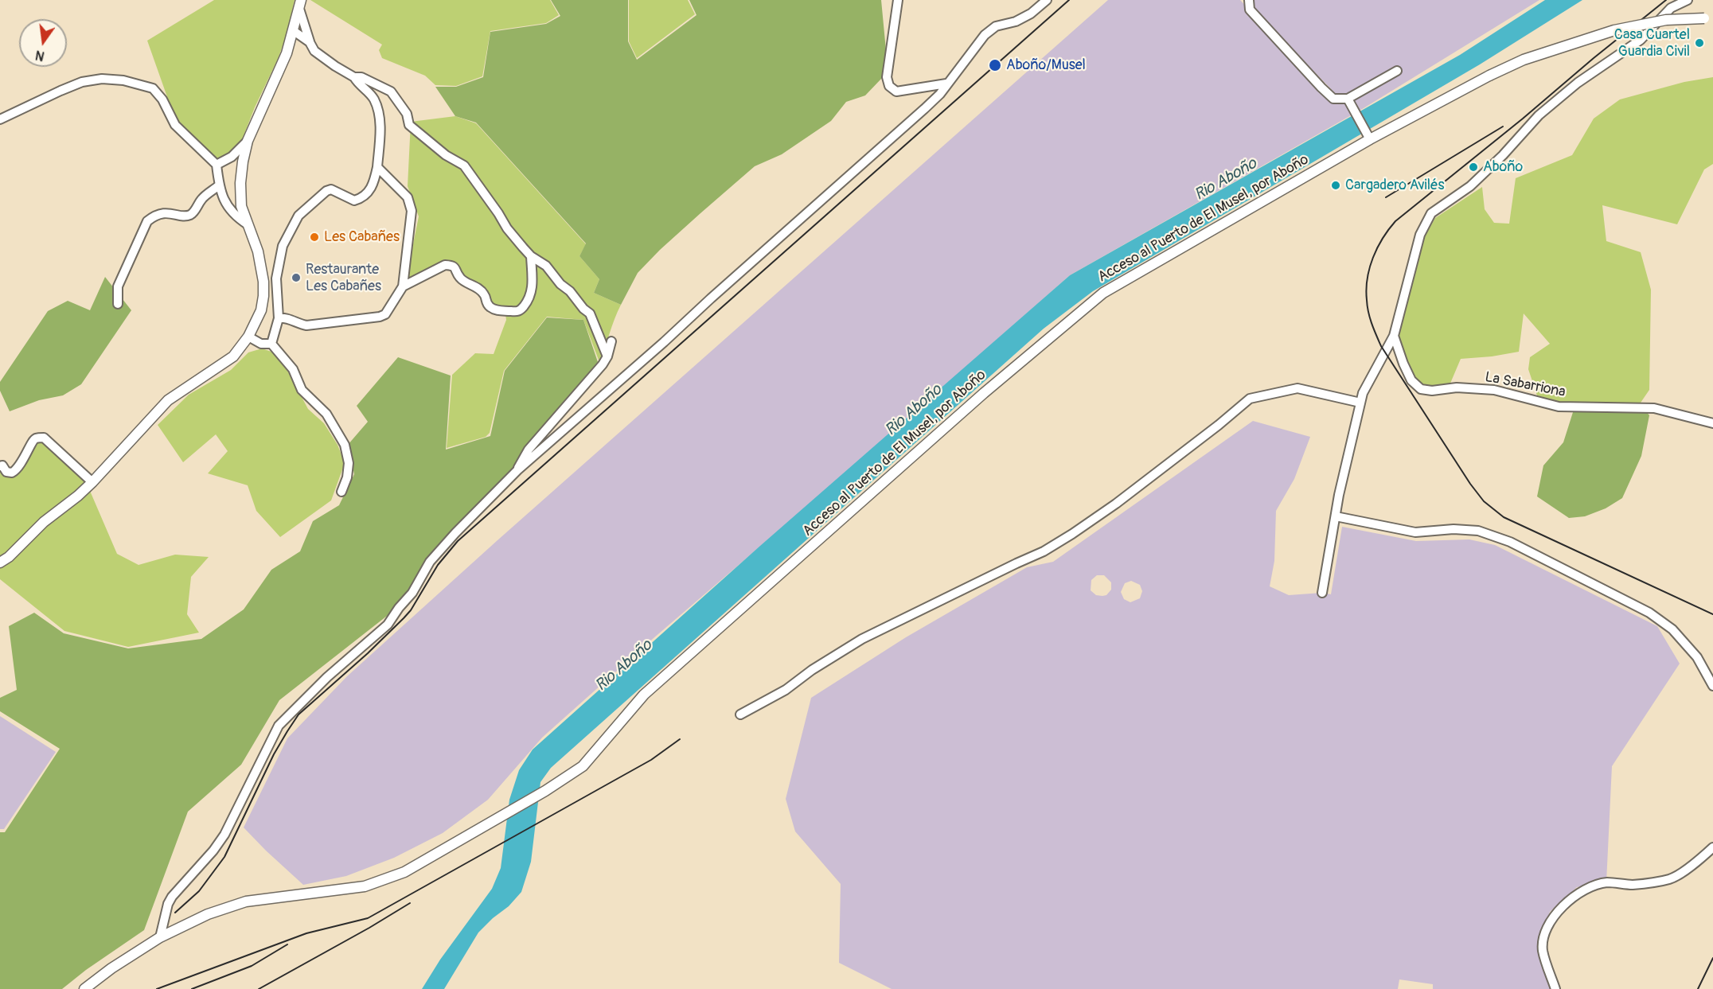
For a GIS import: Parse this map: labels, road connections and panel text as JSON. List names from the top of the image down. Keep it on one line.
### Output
{"streets":{"street":["Acceso al Puerto de El Musel, por Aboño","La Sabarriona"]},"water":["Rio Aboño"],"places":["Casa Cuartel Guardia Civil","Aboño/Musel","Aboño","Cargadero Avilés","Les Cabañes","Restaurante Les Cabañes"],"north":"bottom"}
